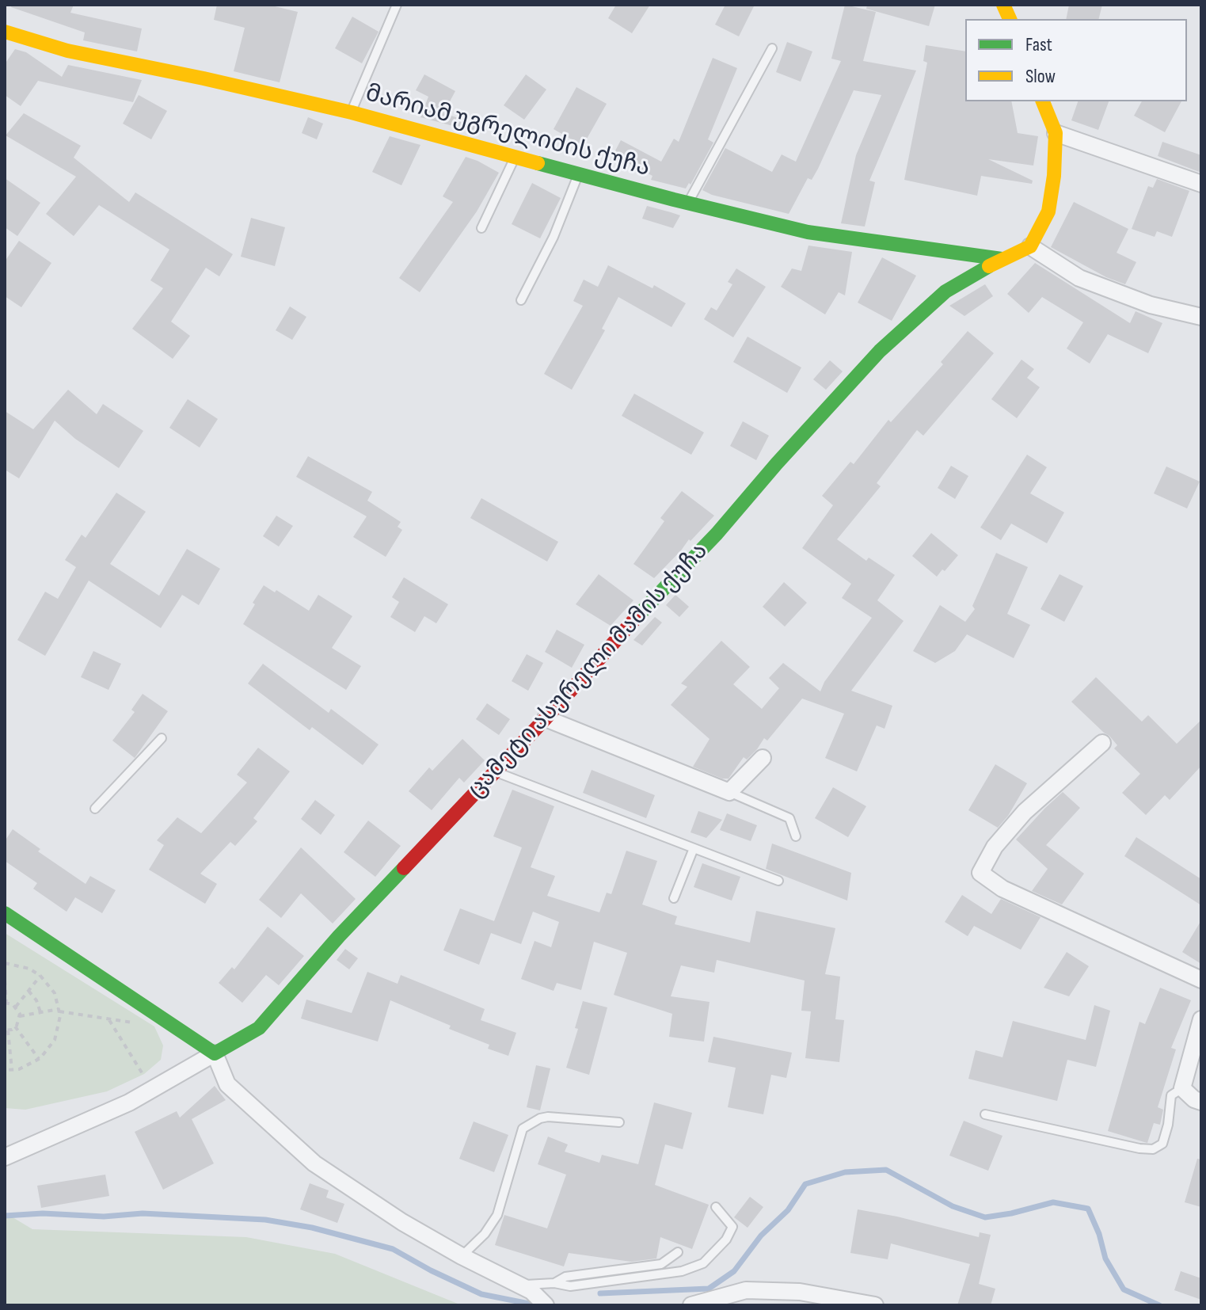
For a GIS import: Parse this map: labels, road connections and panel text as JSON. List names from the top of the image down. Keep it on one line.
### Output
{"streets":{"street":["მარიამ უგრელიძის ქუჩა","ცამეტი ასურელი მამის ქუჩა"]},"crossings":[["მარიამ უგრელიძის ქუჩა","ცამეტი ასურელი მამის ქუჩა"]],"legend":["Fast","Slow"]}
